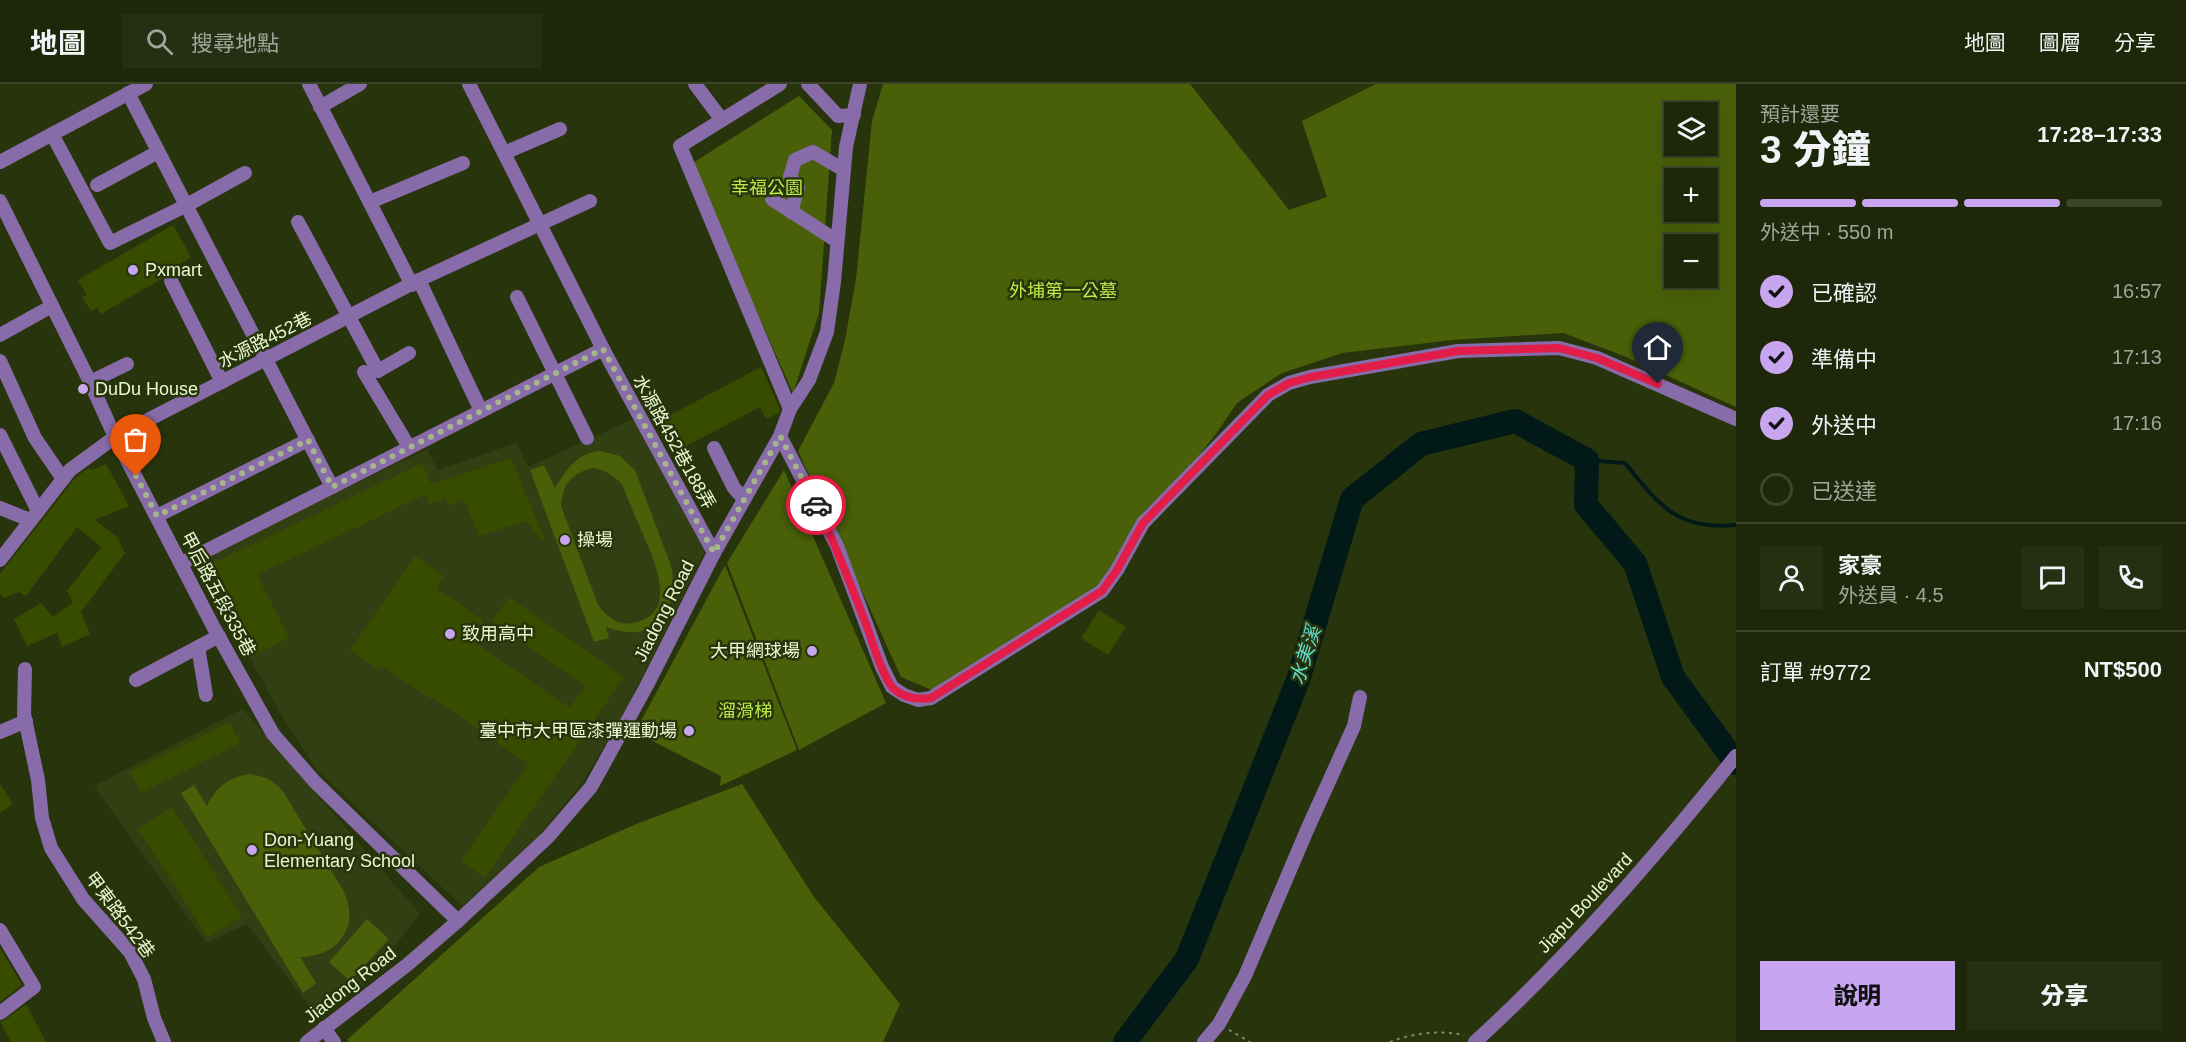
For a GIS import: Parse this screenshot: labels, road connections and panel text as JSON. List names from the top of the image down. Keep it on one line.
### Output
{"streets":{"street":["水源路452巷","水源路452巷188弄","甲后路五段335巷","Jiadong Road","Jiapu Boulevard","甲東路542巷"]},"crossings":[["水源路452巷","水源路452巷188弄"],["水源路452巷","甲后路五段335巷"],["水源路452巷188弄","Jiadong Road"],["甲后路五段335巷","Jiadong Road"]],"water":["水美溪"],"parks":["幸福公園","外埔第一公墓","溜滑梯"],"places":["Pxmart","DuDu House","操場","致用高中","大甲網球場","臺中市大甲區漆彈運動場","Don-Yuang Elementary School"],"page":{"header":"地圖","search":"搜尋地點","nav":["地圖","圖層","分享"],"heading":["3 分鐘","預計還要","17:28–17:33"],"panel":["家豪","外送員 · 4.5","訂單 #9772","NT$500"],"map_buttons":["+","−"],"bar":"外送中 · 550 m","list":[["已確認","16:57"],["準備中","17:13"],["外送中","17:16"],"已送達"],"buttons":["說明","分享"]}}
